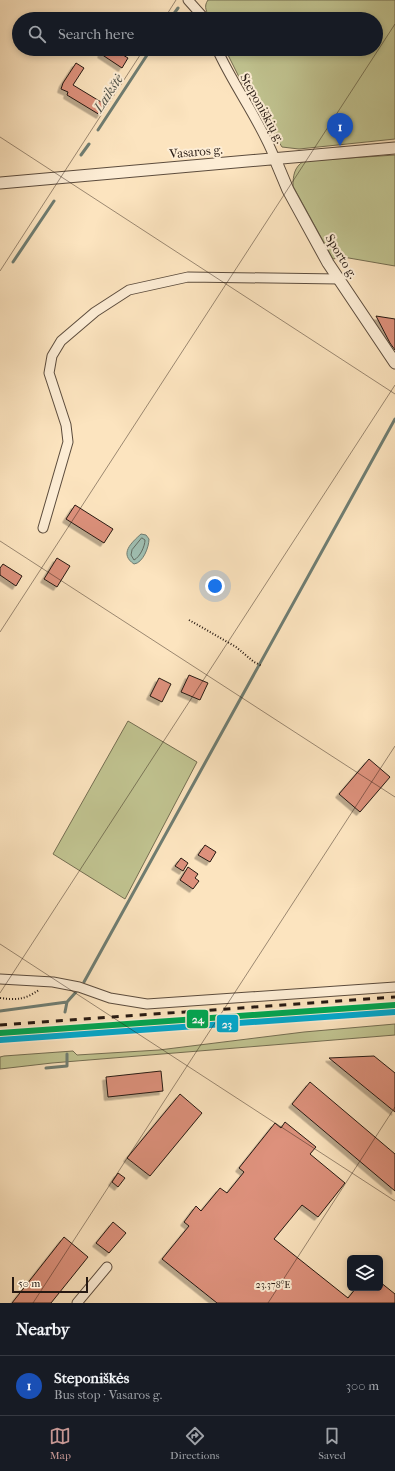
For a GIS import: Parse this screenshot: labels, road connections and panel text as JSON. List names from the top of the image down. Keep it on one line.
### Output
{"streets":{"street":["Steponiškių g.","Vasaros g.","Sporto g."]},"crossings":[["Steponiškių g.","Vasaros g."],["Steponiškių g.","Sporto g."],["Vasaros g.","Sporto g."]],"water":["Laikštė"],"lines":["transit line 24","transit line 23"],"scale_bar":"50 m","page":{"search":"Search here","pins":"1","scale":"50 m","heading":"Nearby","list":[{"mark":"1","name":"Steponiškės","note":"Bus stop · Vasaros g.","value":"300 m"}],"nav":["Map","Directions","Saved"]},"coordinates":["23.378°E"]}
